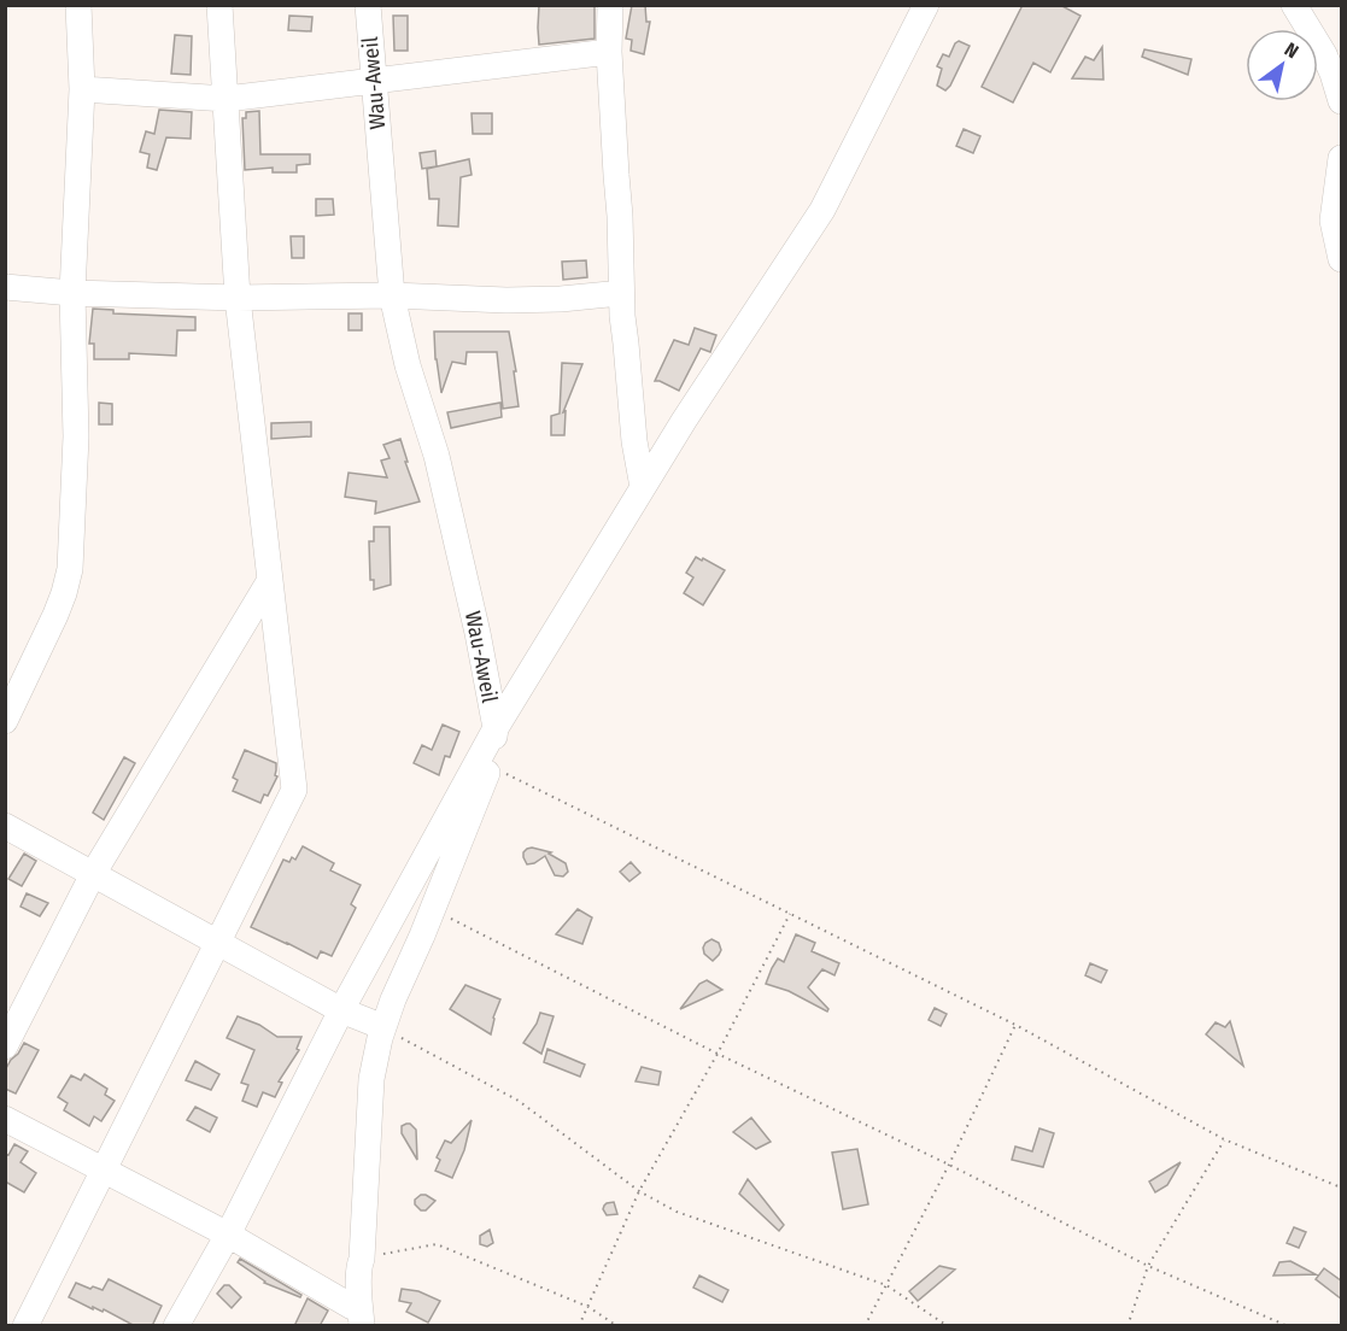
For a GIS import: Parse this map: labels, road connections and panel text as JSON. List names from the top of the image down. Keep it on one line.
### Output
{"streets":{"street":["Wau-Aweil"]},"north":"top right"}
